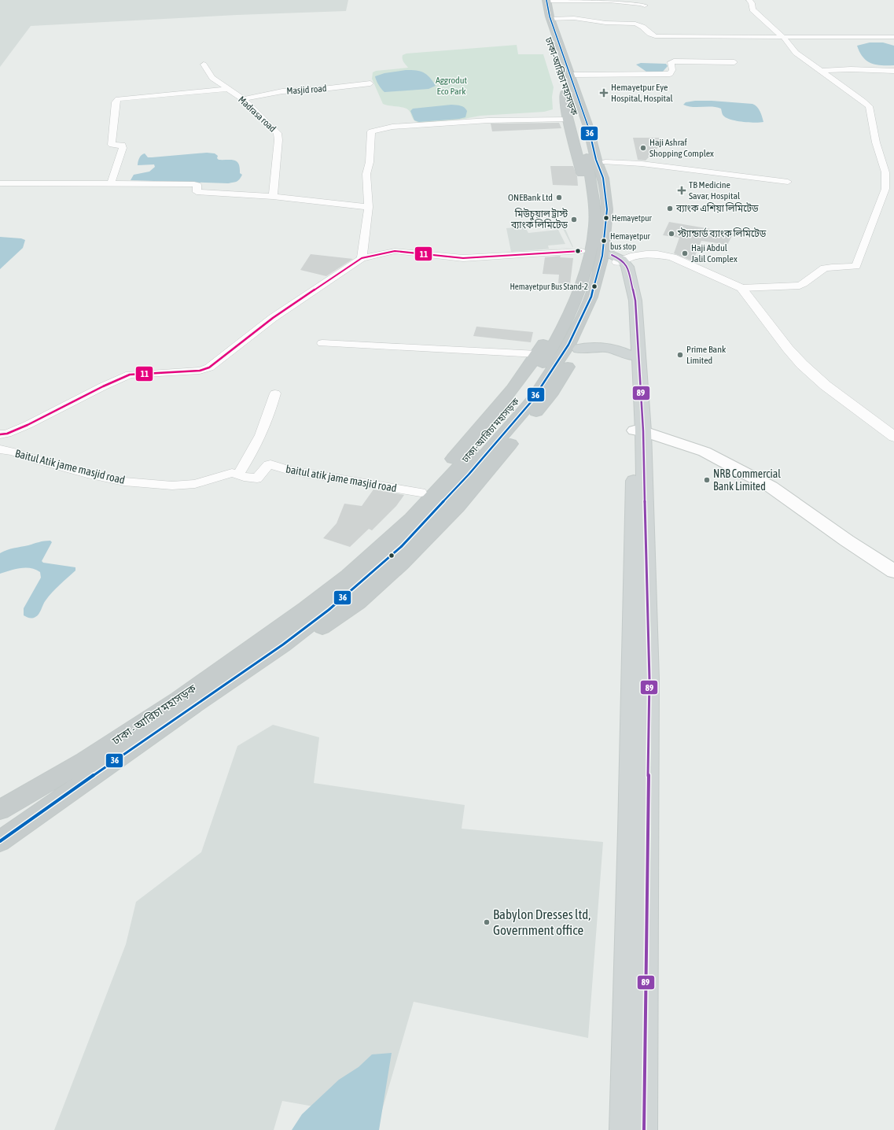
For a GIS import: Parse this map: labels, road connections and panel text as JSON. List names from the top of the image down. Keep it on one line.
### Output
{"streets":{"highway":["ঢাকা-আরিচা মহাসড়ক","ঢাকা - আরিচা মহাসড়ক"],"street":["Masjid road","Madrasa road","Baitul Atik jame masjid road","baitul atik jame masjid road"]},"crossings":[["ঢাকা-আরিচা মহাসড়ক","ঢাকা - আরিচা মহাসড়ক"],["Masjid road","Madrasa road"],["Baitul Atik jame masjid road","baitul atik jame masjid road"]],"parks":["Aggrodut Eco Park"],"places":{"health":["Hemayetpur Eye Hospital, Hospital","TB Medicine Savar, Hospital"],"other":["Haji Ashraf Shopping Complex","ONEBank Ltd","ব্যাংক এশিয়া লিমিটেড","Hemayetpur","মিউচুয়াল ট্রাস্ট ব্যাংক লিমিটেড","স্ট্যান্ডার্ড ব্যাংক লিমিটেড","Hemayetpur bus stop","Haji Abdul Jalil Complex","Hemayetpur Bus Stand-2","Prime Bank Limited","NRB Commercial Bank Limited","Babylon Dresses ltd, Government office"]},"lines":["transit line 36","transit line 11","transit line 89"]}
